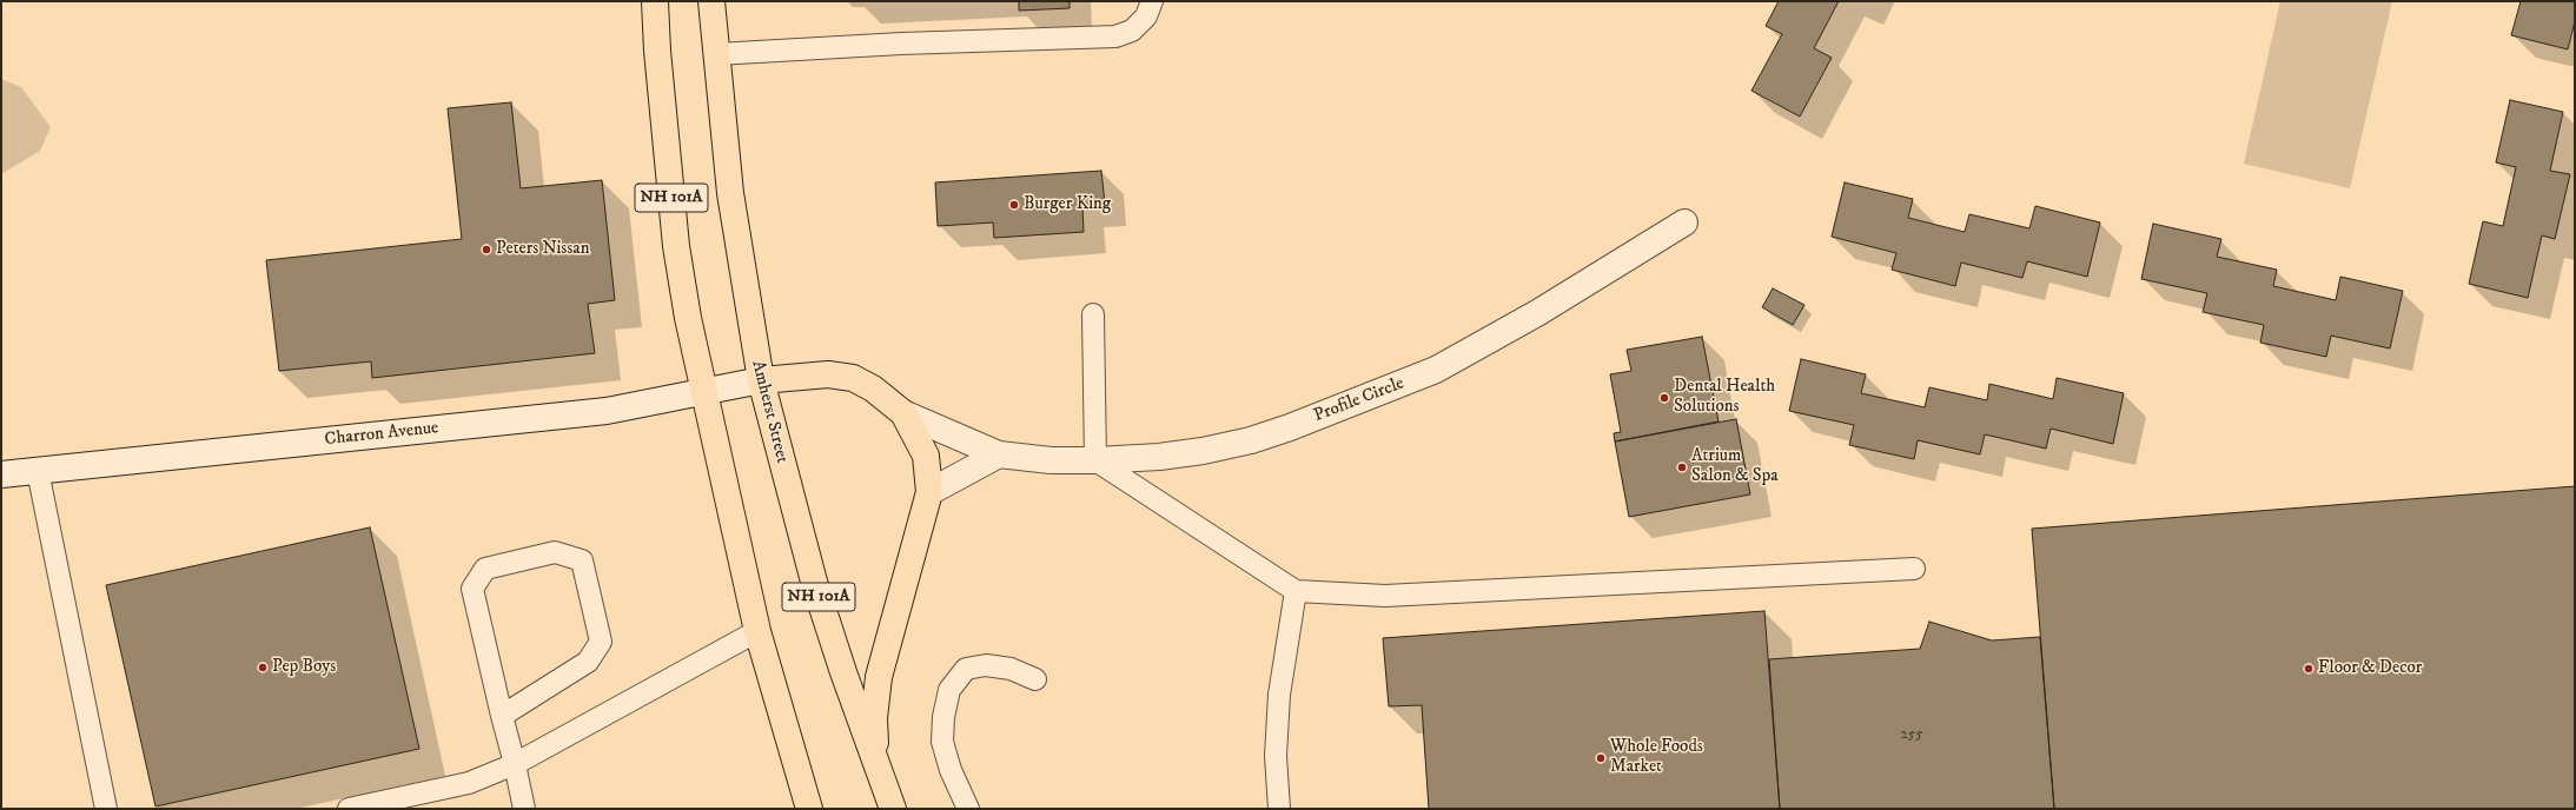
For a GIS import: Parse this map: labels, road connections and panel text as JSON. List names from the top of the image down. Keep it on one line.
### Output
{"streets":{"highway":["NH 101A","Amherst Street"],"street":["Profile Circle","Charron Avenue"]},"crossings":[["NH 101A","Charron Avenue"],["Amherst Street","Charron Avenue"]],"places":["Burger King","Peters Nissan","Dental Health Solutions","Atrium Salon & Spa","Pep Boys","Floor & Decor","Whole Foods Market"],"house_numbers":["255"]}
